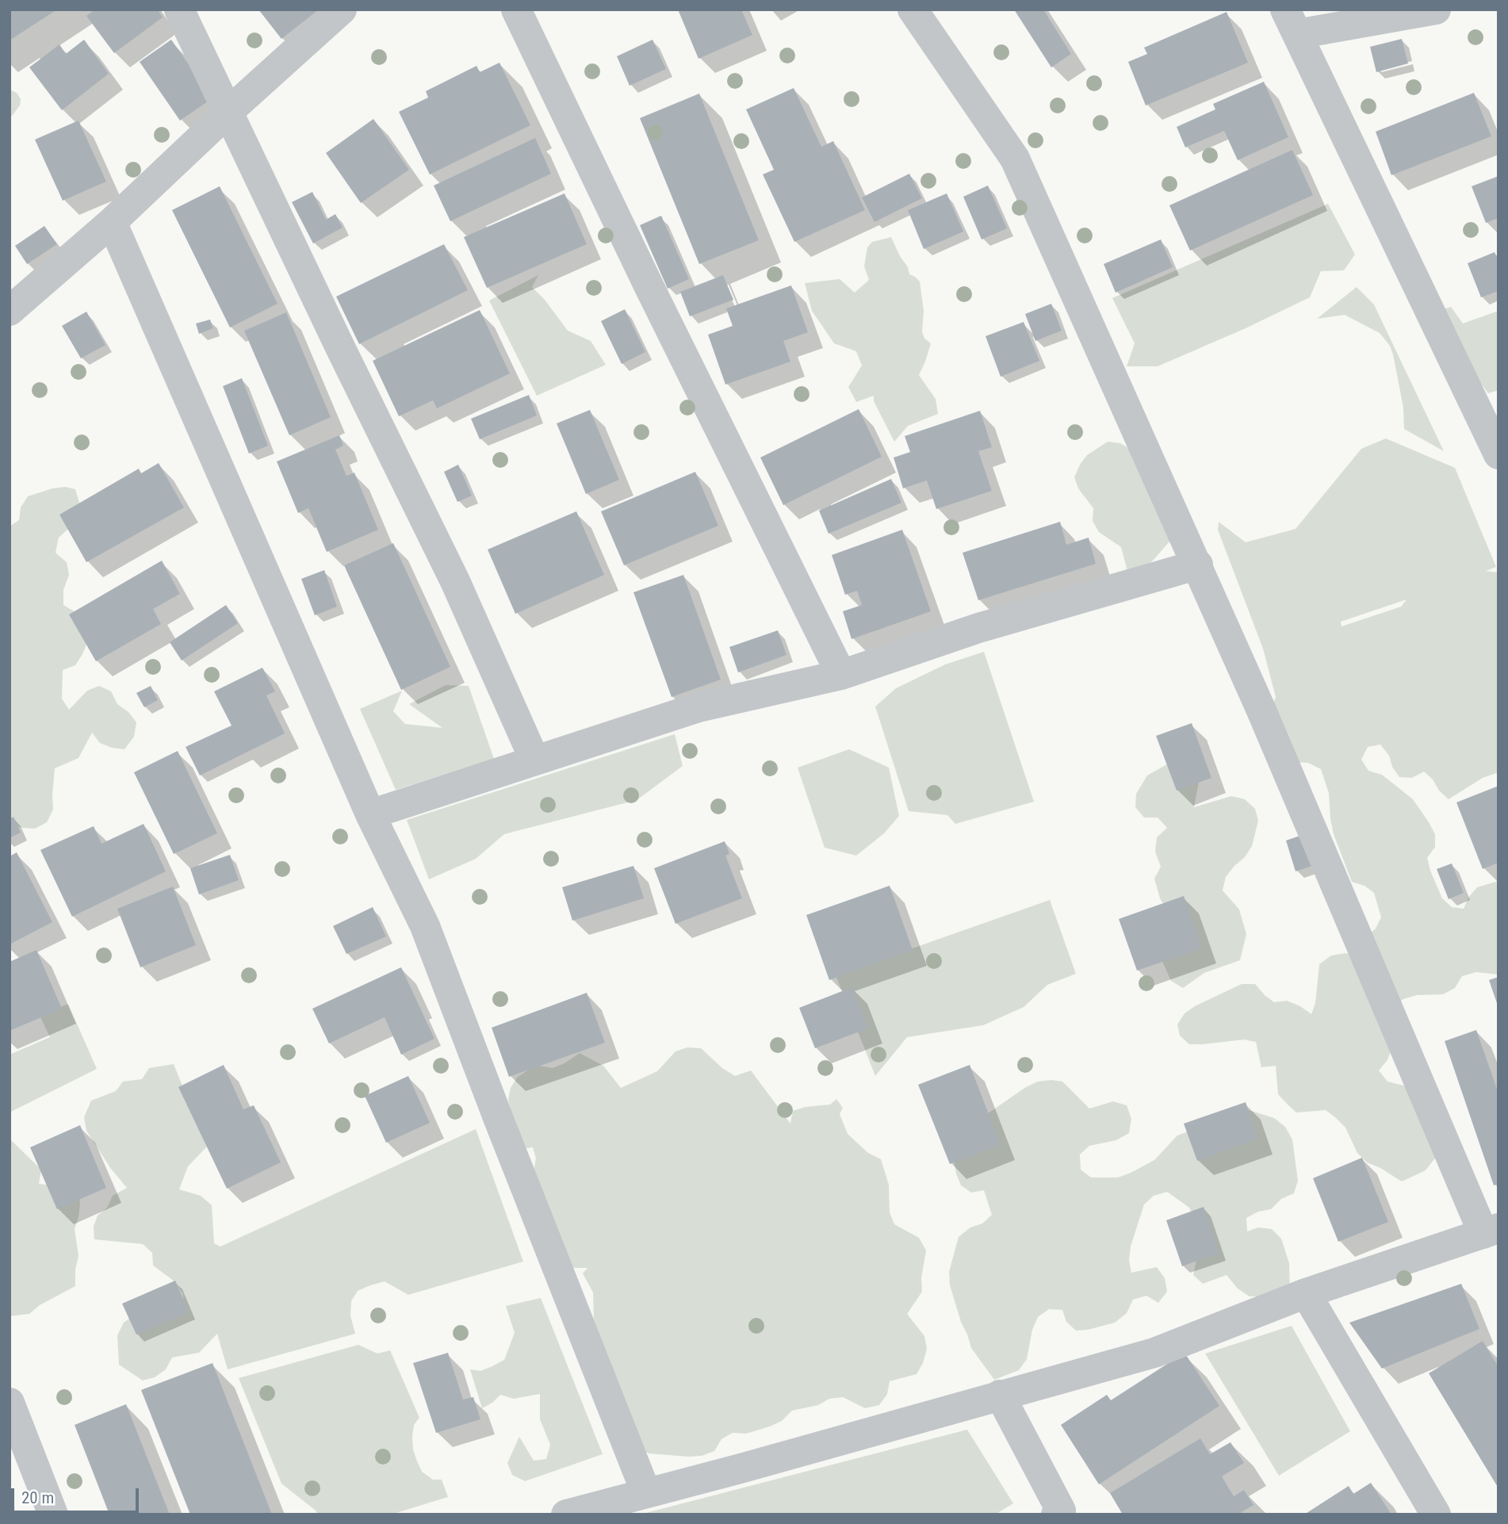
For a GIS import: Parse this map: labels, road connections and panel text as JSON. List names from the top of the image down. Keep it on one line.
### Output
{"scale_bar":"20 m"}
